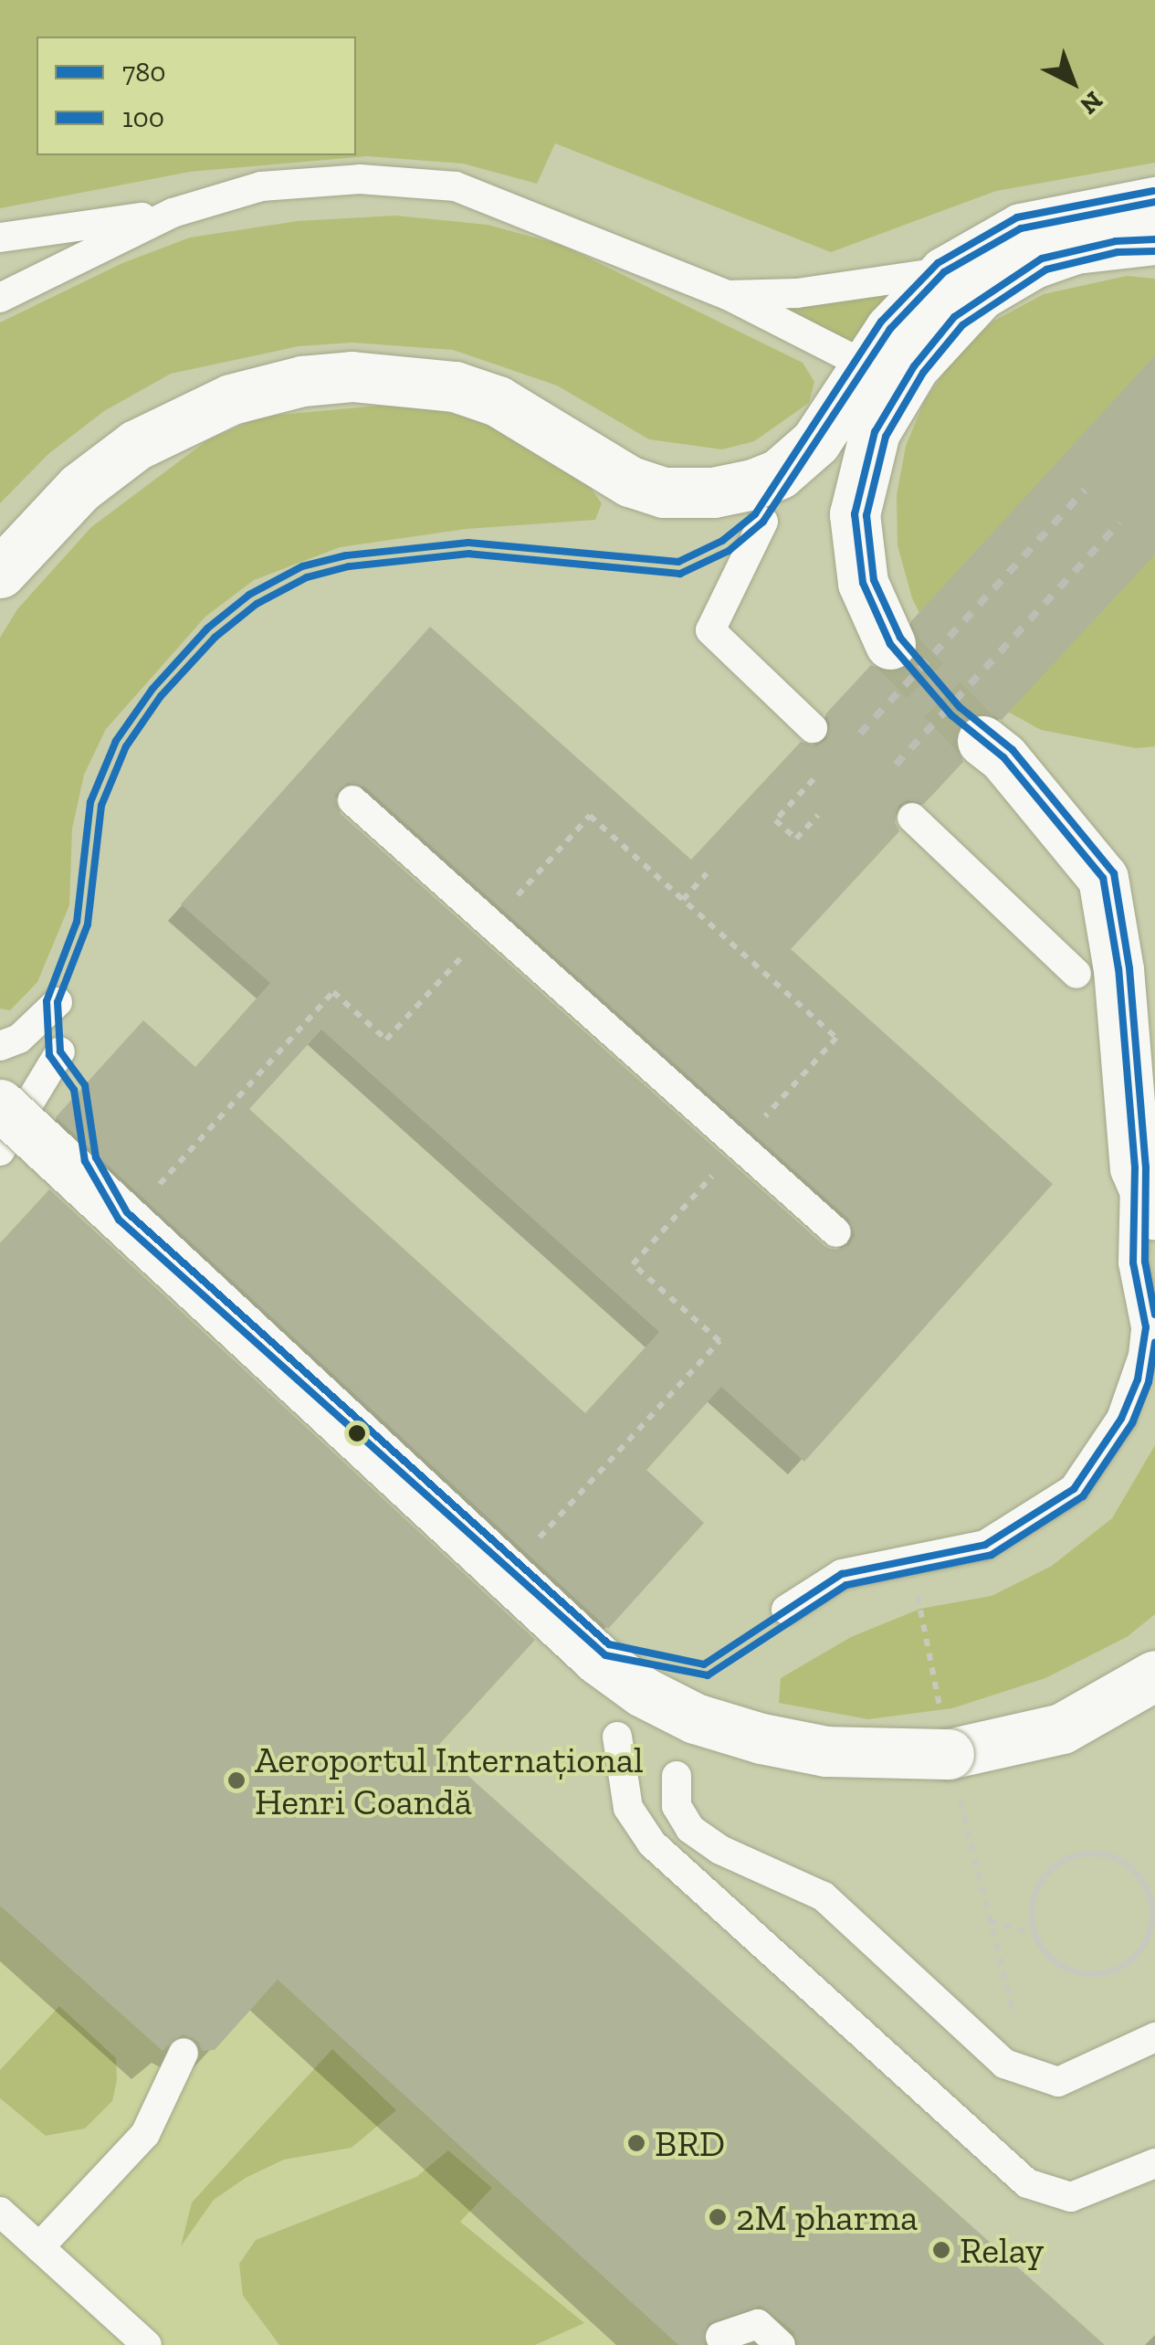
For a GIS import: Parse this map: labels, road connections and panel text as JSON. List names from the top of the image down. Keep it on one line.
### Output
{"places":["Aeroportul Internațional Henri Coandă","BRD","2M pharma","Relay"],"lines":["transit line 100","transit line 780"],"legend":["780","100"],"north":"bottom right"}
